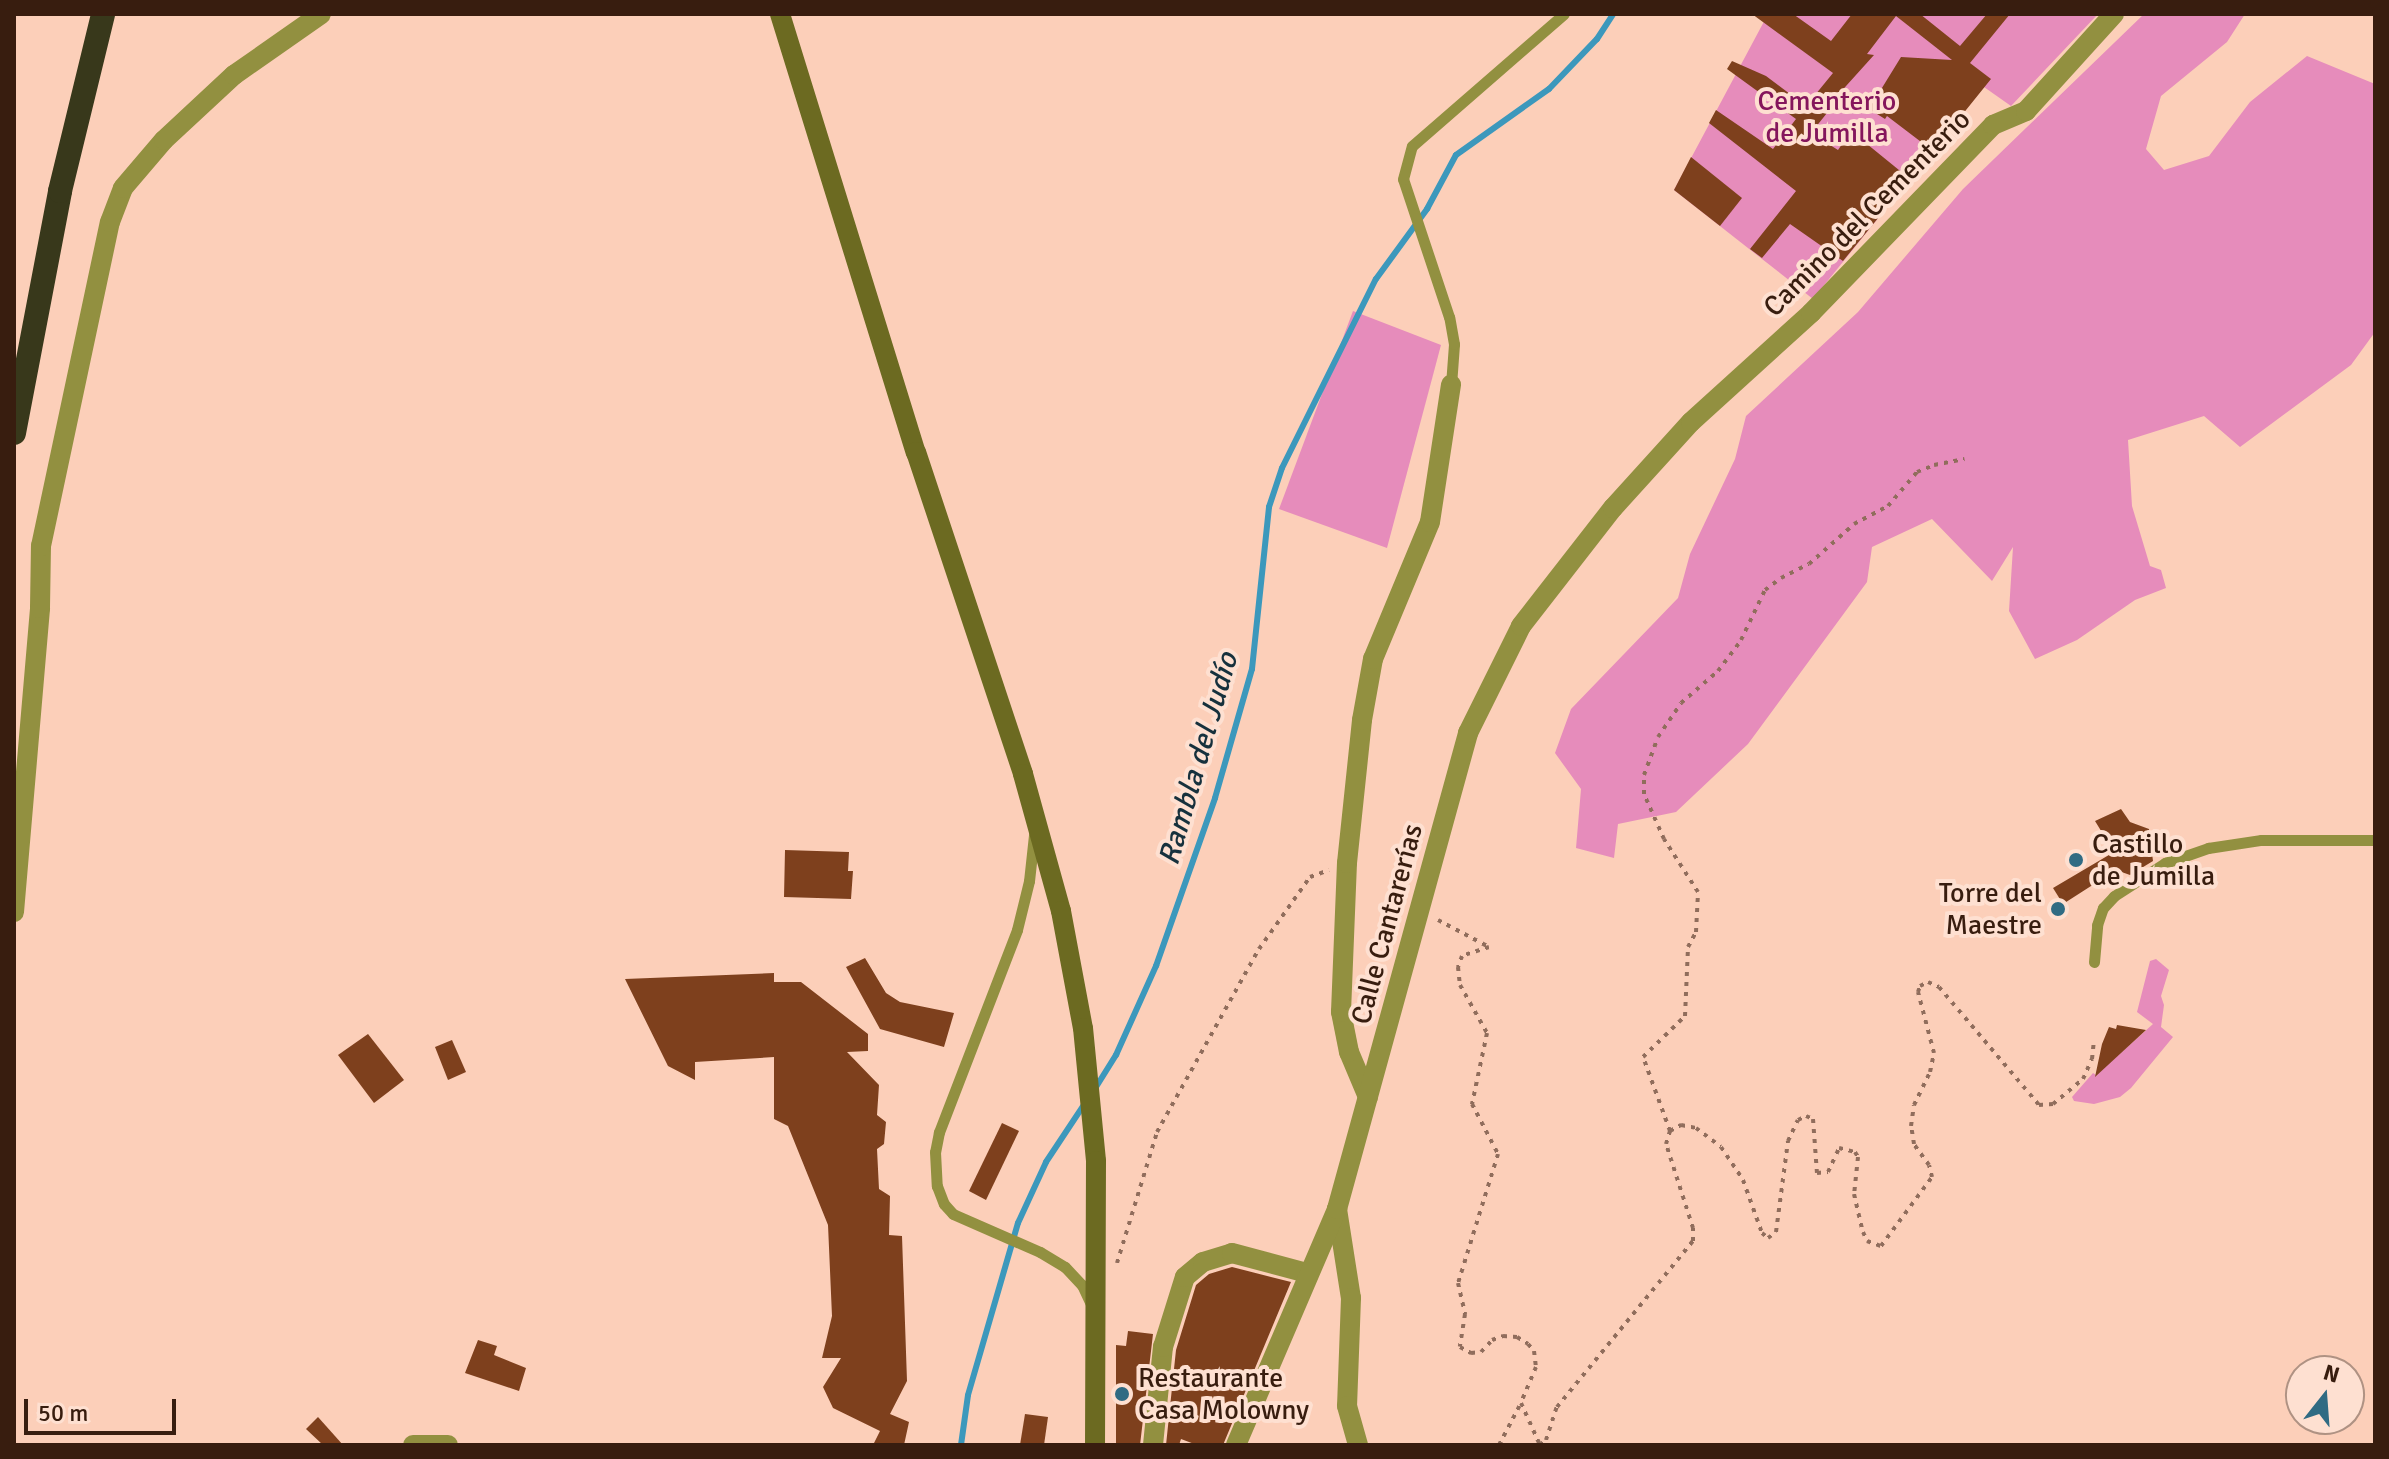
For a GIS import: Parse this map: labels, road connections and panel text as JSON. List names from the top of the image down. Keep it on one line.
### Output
{"streets":{"street":["Camino del Cementerio","Calle Cantarerías"]},"crossings":[["Camino del Cementerio","Calle Cantarerías"]],"water":["Rambla del Judío"],"parks":["Cementerio de Jumilla"],"places":["Castillo de Jumilla","Torre del Maestre","Restaurante Casa Molowny"],"scale_bar":"50 m","north":"top"}
